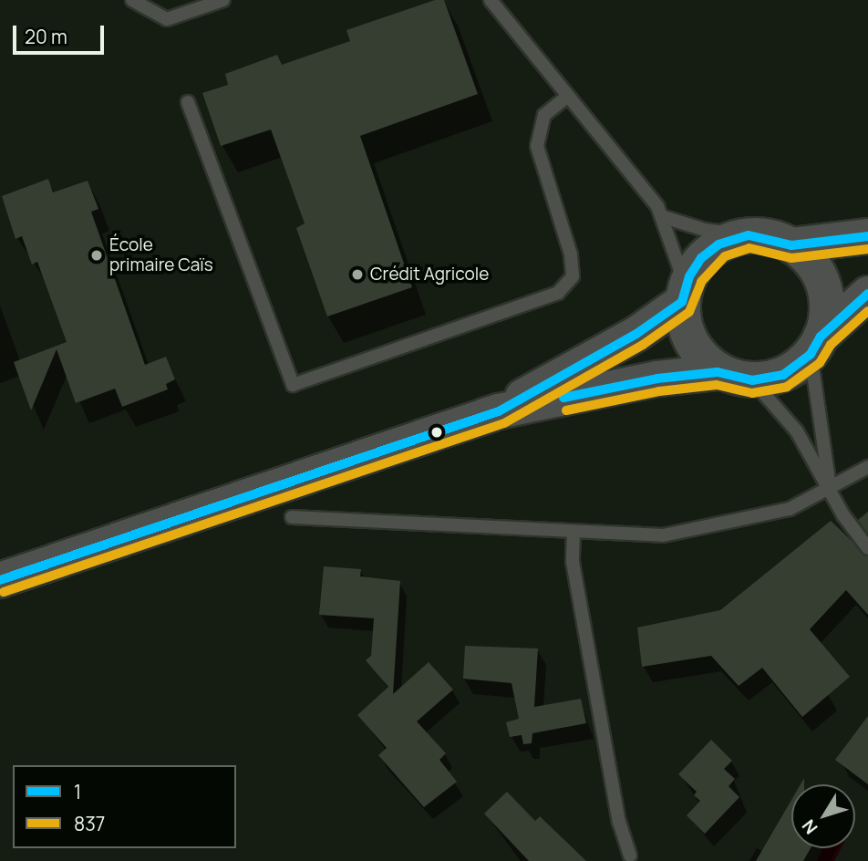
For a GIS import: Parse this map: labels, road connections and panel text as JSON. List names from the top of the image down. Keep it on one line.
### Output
{"places":["École primaire Caïs","Crédit Agricole"],"lines":["transit line 1","transit line 837"],"legend":["1","837"],"scale_bar":"20 m","north":"bottom left"}
